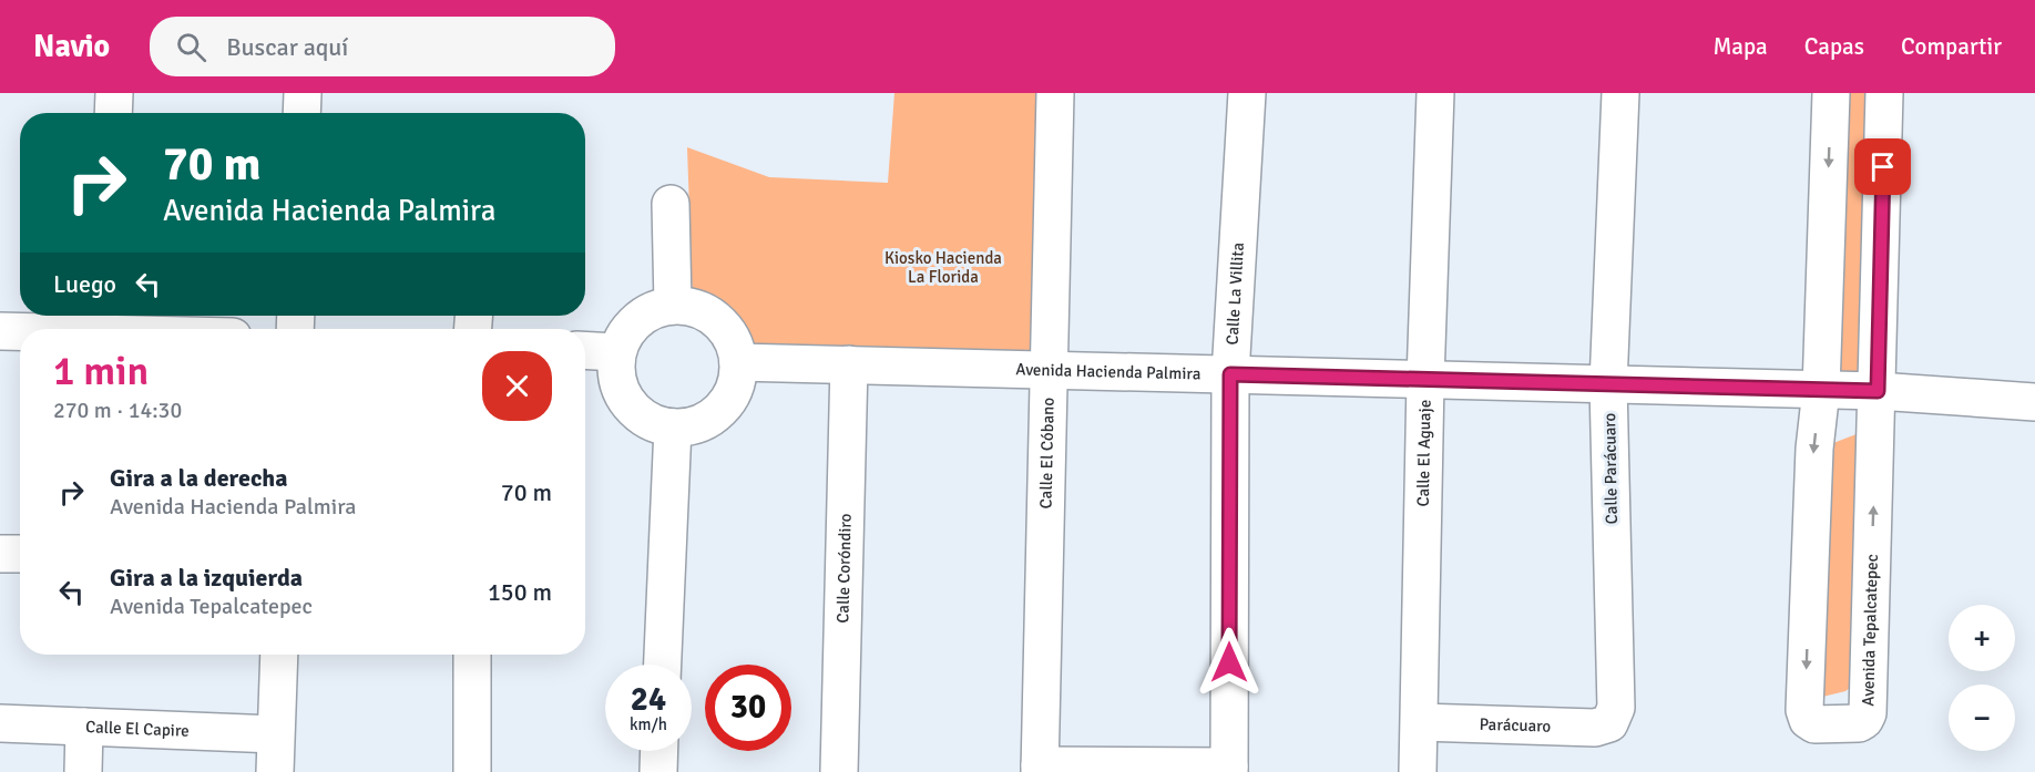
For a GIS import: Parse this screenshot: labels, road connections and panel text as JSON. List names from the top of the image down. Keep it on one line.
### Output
{"streets":{"street":["Calle La Villita","Avenida Hacienda Palmira","Calle El Cóbano","Calle El Aguaje","Calle Parácuaro","Calle Coróndiro","Avenida Tepalcatepec","Parácuaro","Calle El Capire"]},"crossings":[["Calle La Villita","Avenida Hacienda Palmira"],["Avenida Hacienda Palmira","Calle El Cóbano"],["Avenida Hacienda Palmira","Calle El Aguaje"],["Avenida Hacienda Palmira","Calle Parácuaro"],["Avenida Hacienda Palmira","Calle Coróndiro"],["Avenida Hacienda Palmira","Avenida Tepalcatepec"],["Calle El Aguaje","Parácuaro"],["Calle Parácuaro","Parácuaro"]],"parks":["Kiosko Hacienda La Florida"],"page":{"header":"Navio","search":"Buscar aquí","nav":["Mapa","Capas","Compartir"],"turn":["70 m","Avenida Hacienda Palmira"],"then":"Luego","heading":["1 min","270 m · 14:30"],"list":[{"name":"Gira a la derecha","note":"Avenida Hacienda Palmira","value":"70 m"},{"name":"Gira a la izquierda","note":"Avenida Tepalcatepec","value":"150 m"}],"map_buttons":["+","−"],"speed":"24 km/h","limit":"30"}}
